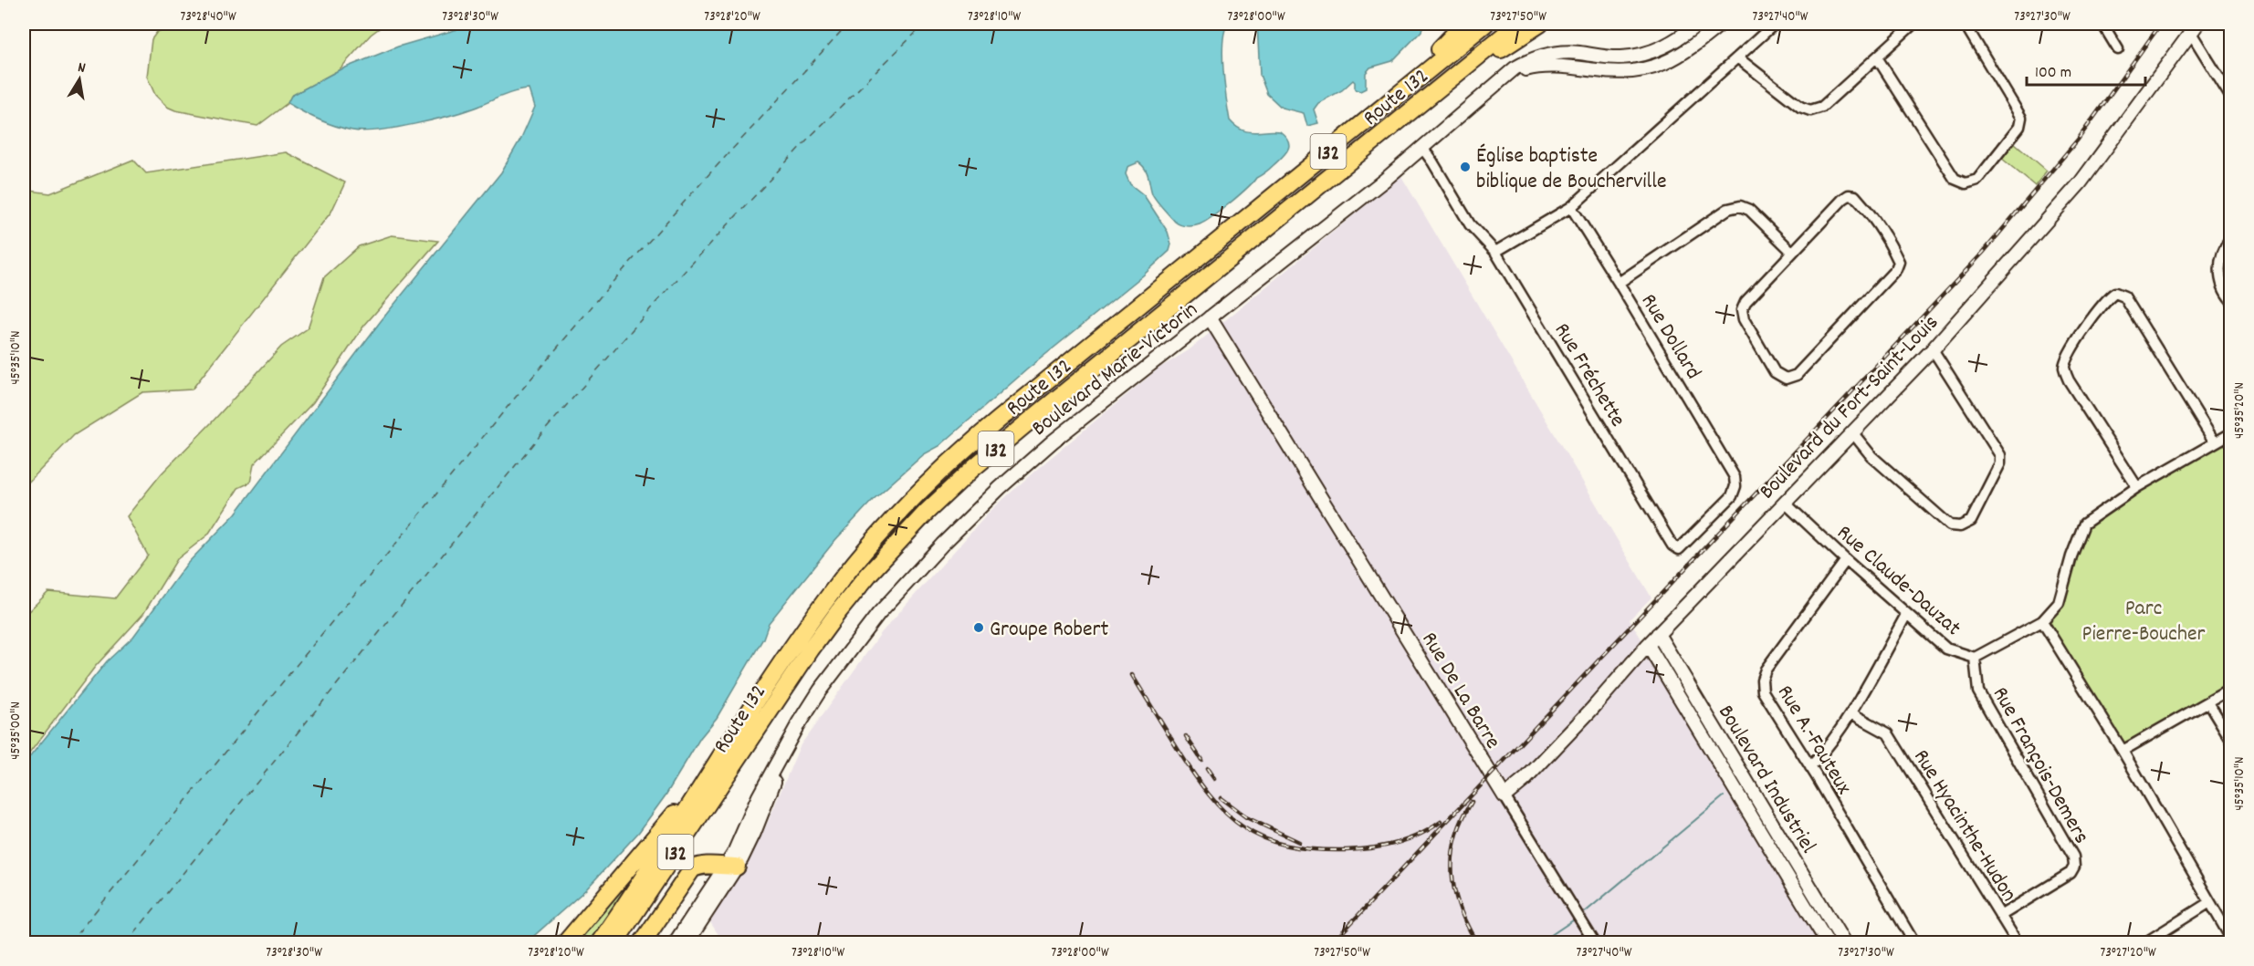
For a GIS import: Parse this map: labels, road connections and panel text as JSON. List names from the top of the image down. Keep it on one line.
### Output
{"streets":{"highway":["Route 132","132"],"street":["Rue Dollard","Boulevard Marie-Victorin","Rue Fréchette","Boulevard du Fort-Saint-Louis","Rue Claude-Dauzat","Rue De La Barre","Rue A.-Fauteux","Rue François-Demers","Boulevard Industriel","Rue Hyacinthe-Hudon"]},"crossings":[["Rue Dollard","Rue Fréchette"],["Boulevard Marie-Victorin","Rue Fréchette"],["Boulevard Marie-Victorin","Rue De La Barre"],["Boulevard du Fort-Saint-Louis","Rue Claude-Dauzat"],["Boulevard du Fort-Saint-Louis","Rue De La Barre"],["Boulevard du Fort-Saint-Louis","Boulevard Industriel"],["Rue Claude-Dauzat","Rue A.-Fauteux"],["Rue Claude-Dauzat","Rue François-Demers"],["Rue François-Demers","Rue Hyacinthe-Hudon"]],"parks":["Parc Pierre-Boucher"],"places":["Église baptiste biblique de Boucherville","Groupe Robert"],"scale_bar":"100 m","north":"top","coordinates":["73°28'40\"W","73°28'30\"W","73°28'20\"W","73°28'10\"W","73°28'00\"W","73°27'50\"W","73°27'40\"W","73°27'30\"W","45°35'10\"N","45°35'20\"N","45°35'00\"N","73°27'20\"W"]}
